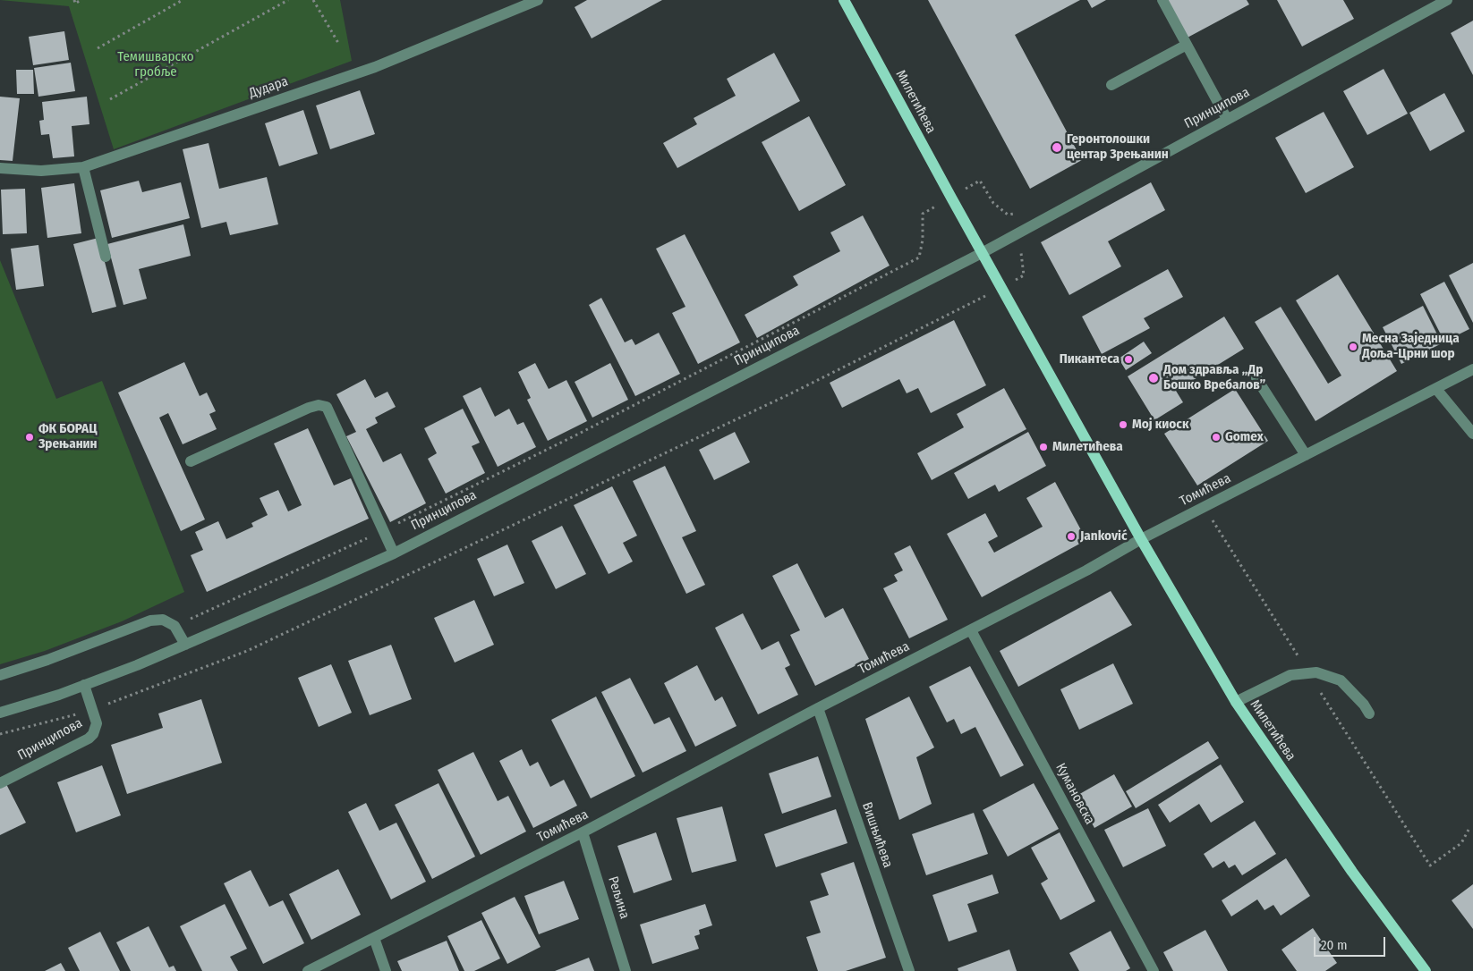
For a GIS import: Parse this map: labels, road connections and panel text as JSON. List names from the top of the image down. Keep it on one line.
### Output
{"streets":{"main road":["Милетићева"],"street":["Дудара","Принципова","Томићева","Кумановска","Вишњићева","Рељина"]},"crossings":[["Милетићева","Принципова"],["Милетићева","Томићева"],["Томићева","Кумановска"],["Томићева","Вишњићева"],["Томићева","Рељина"]],"parks":["Темишварско гробље"],"places":["Геронтолошки центар Зрењанин","Месна Заједница Доља-Црни шор","Пикантеса","Дом здравља „Др Бошко Вребалов”","Мој киоск","ФК БОРАЦ Зрењанин","Gomex","Милетићева","Janković"],"scale_bar":"20 m"}
